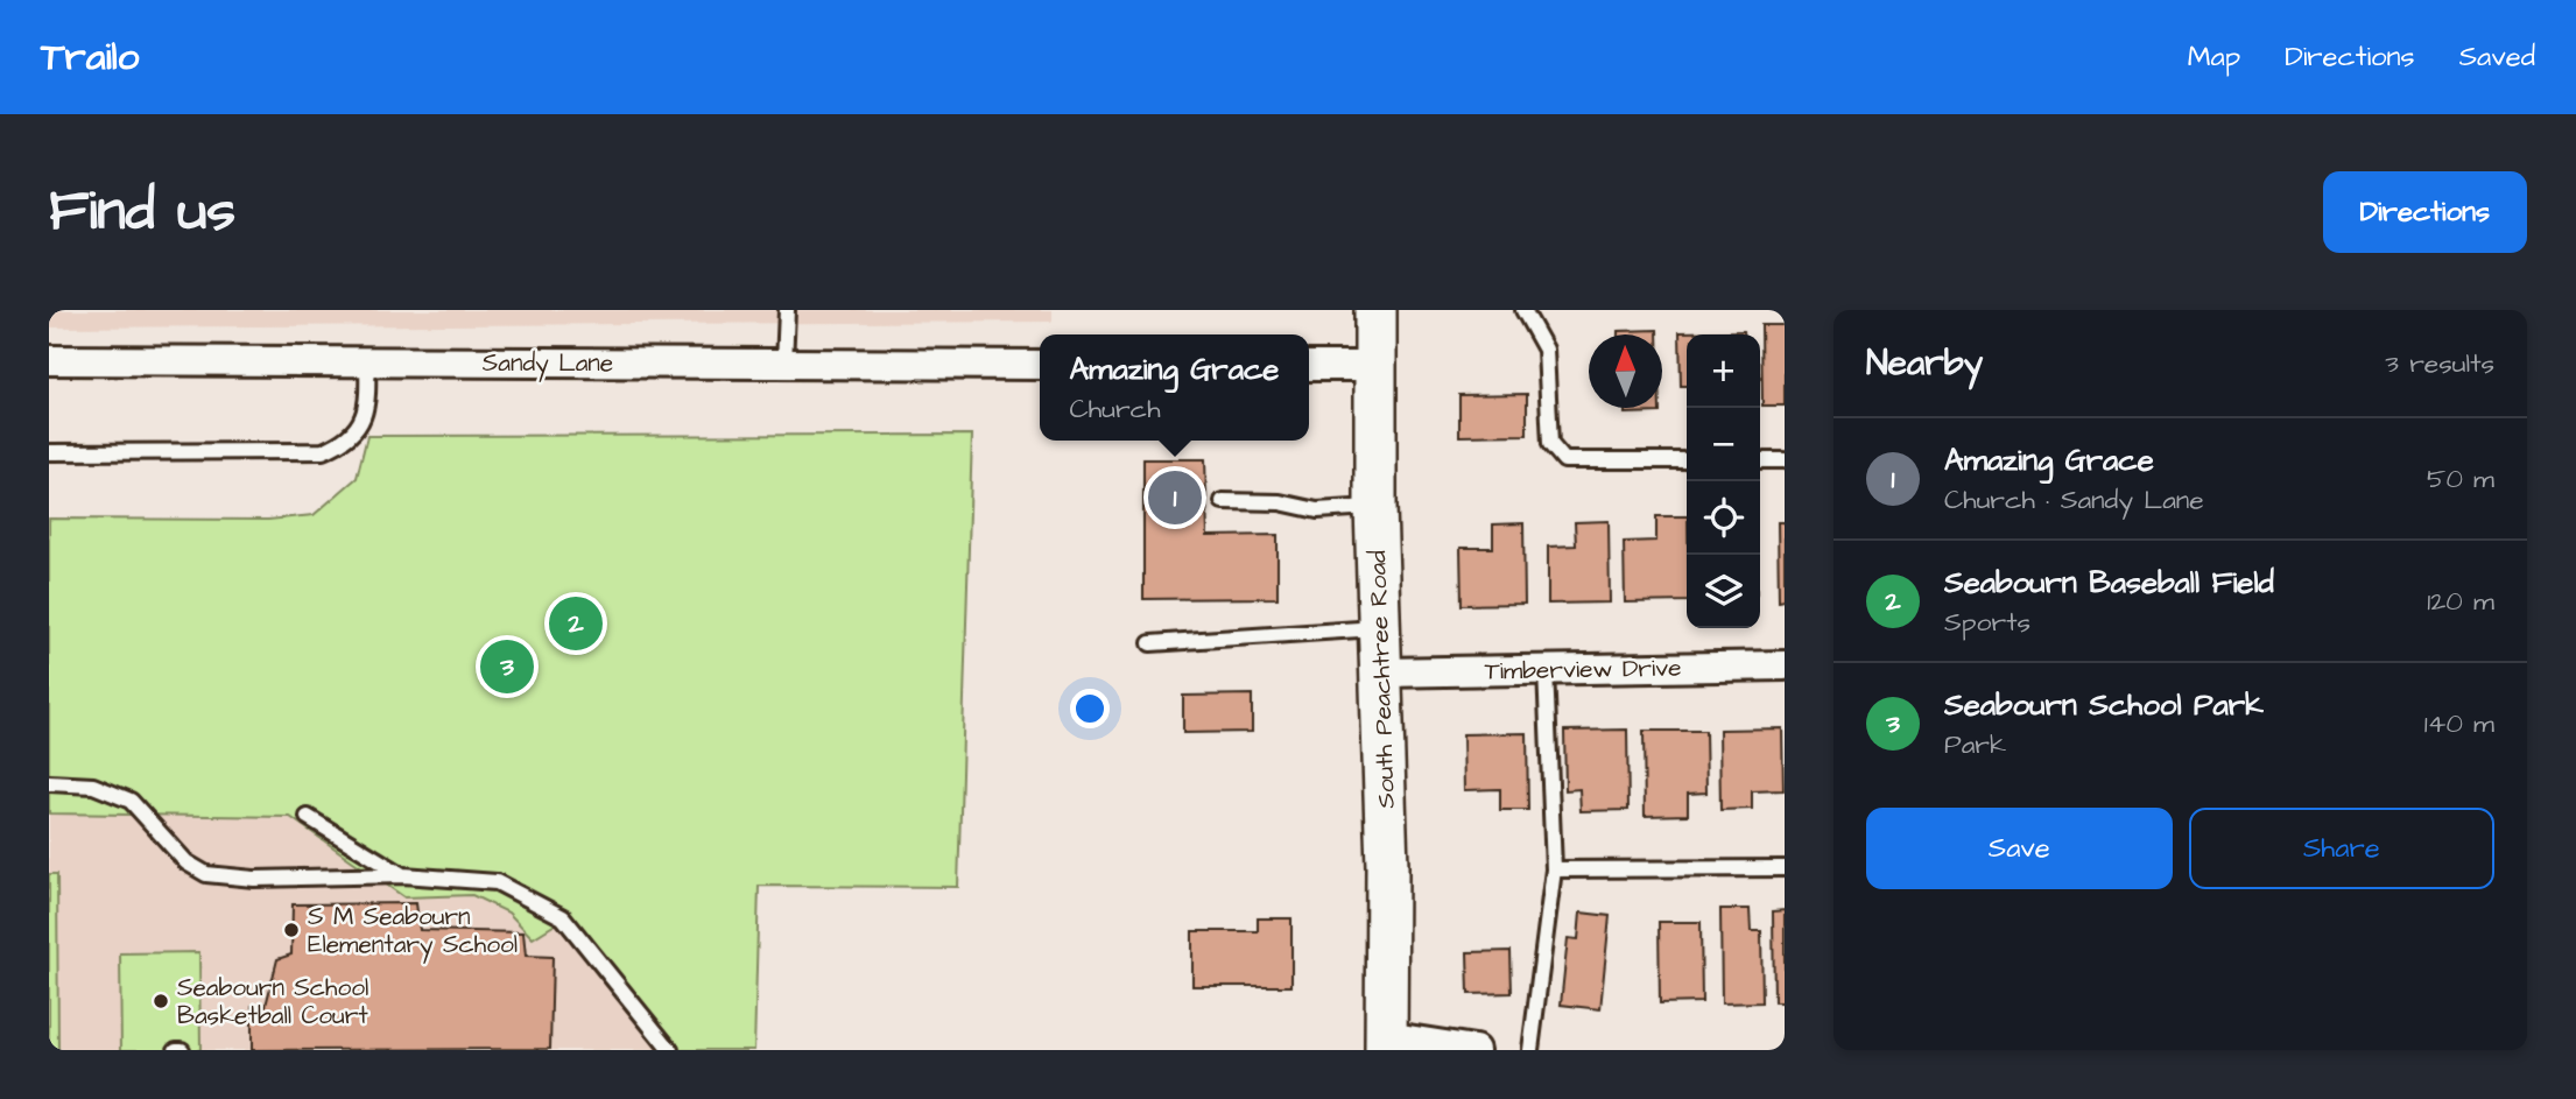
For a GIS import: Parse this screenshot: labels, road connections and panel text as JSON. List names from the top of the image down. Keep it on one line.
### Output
{"streets":{"main road":["South Peachtree Road"],"street":["Sandy Lane","Timberview Drive"]},"crossings":[["Timberview Drive","South Peachtree Road"]],"places":["S M Seabourn Elementary School","Seabourn School Basketball Court"],"north":"top","page":{"header":"Trailo","nav":["Map","Directions","Saved"],"buttons":["Directions",["Save","Share"]],"title":"Find us","heading":["Nearby","3 results"],"map_buttons":["+","−"],"popup":["Amazing Grace","Church"],"list":[{"mark":"1","name":"Amazing Grace","note":"Church · Sandy Lane","value":"50 m"},{"mark":"2","name":"Seabourn Baseball Field","note":"Sports","value":"120 m"},{"mark":"3","name":"Seabourn School Park","note":"Park","value":"140 m"}],"pins":["1","2","3"]}}
